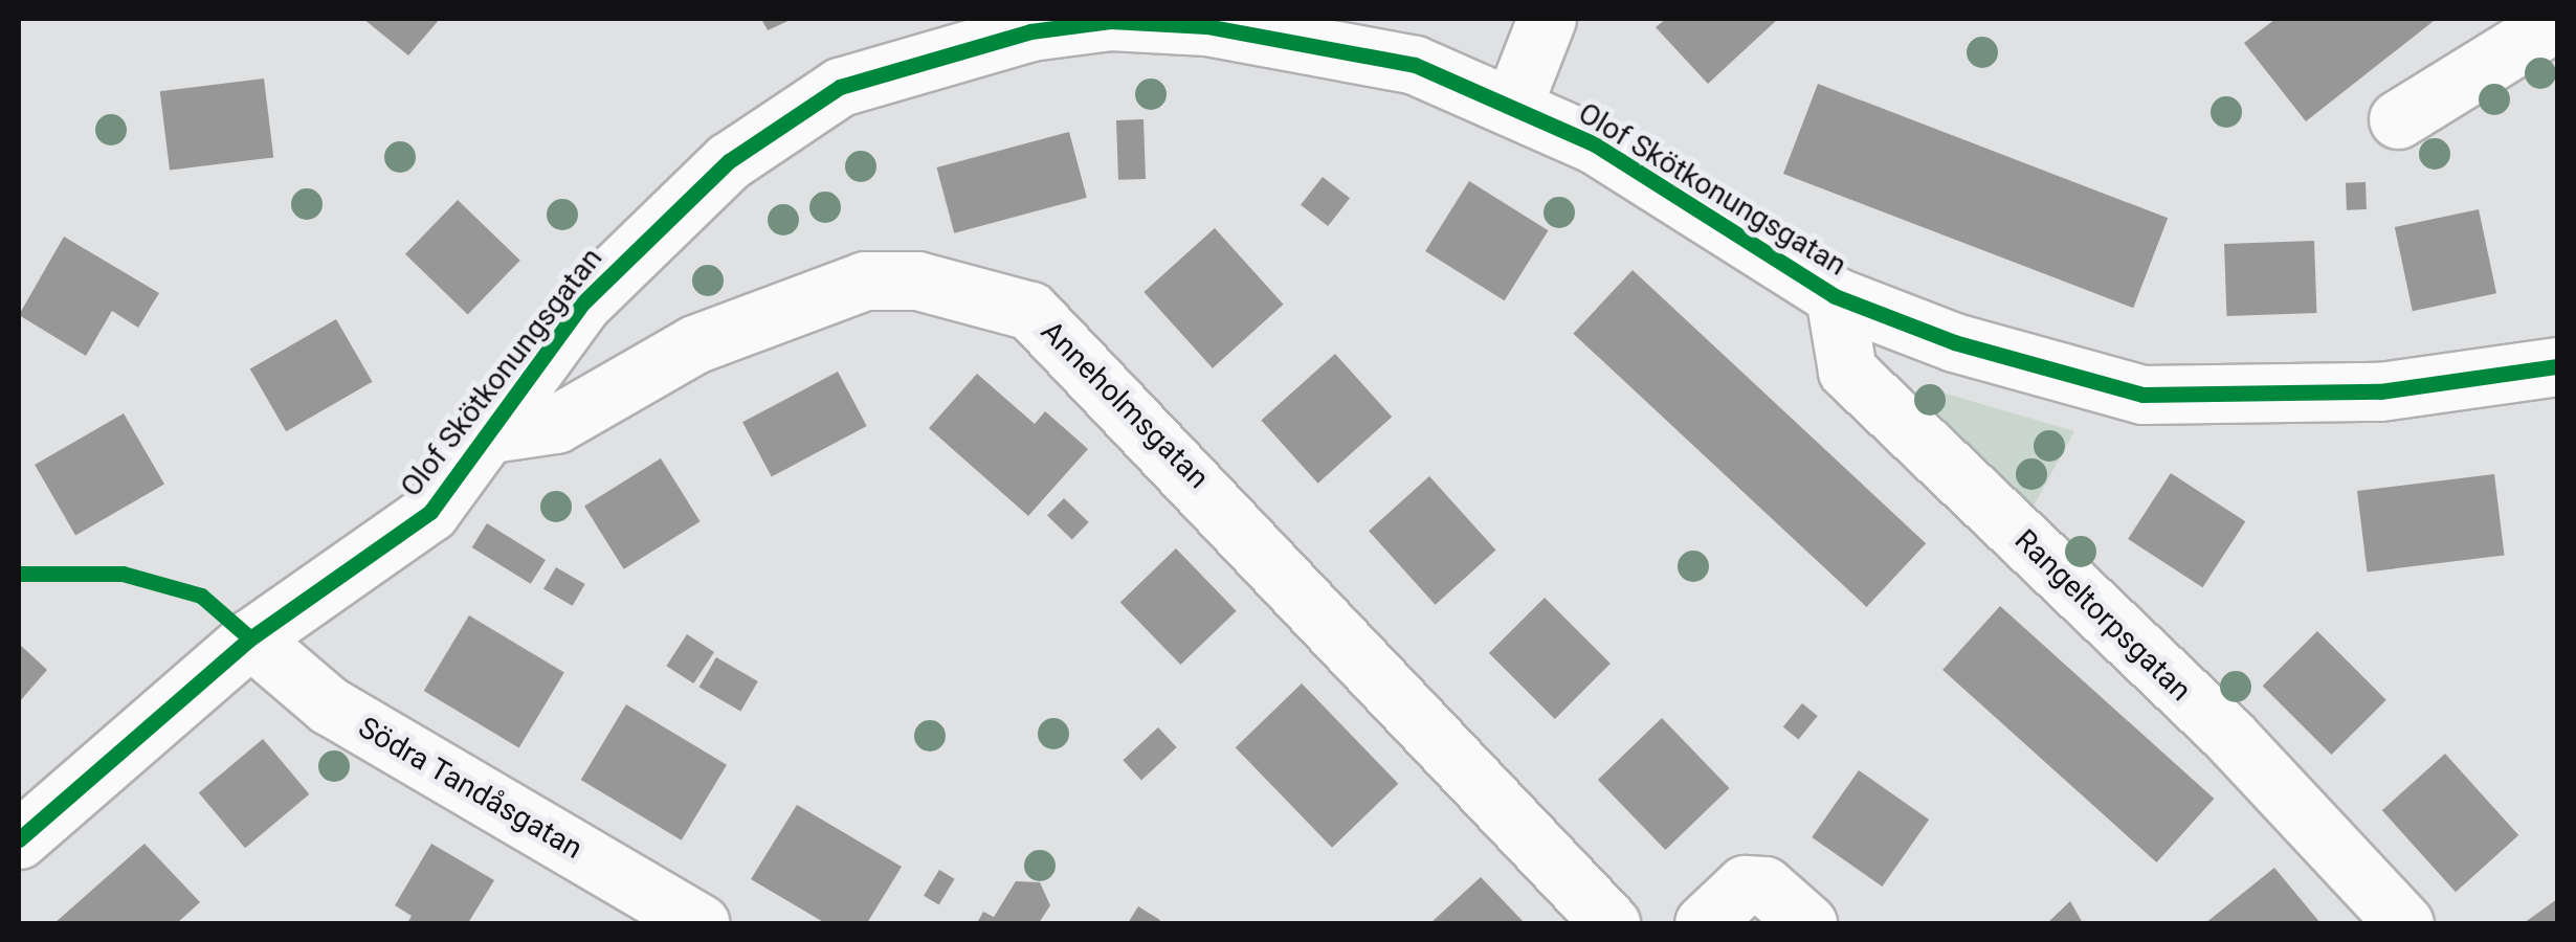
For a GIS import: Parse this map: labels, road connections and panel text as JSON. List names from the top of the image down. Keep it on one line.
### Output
{"streets":{"street":["Olof Skötkonungsgatan","Anneholmsgatan","Rangeltorpsgatan","Södra Tandåsgatan"]},"crossings":[["Olof Skötkonungsgatan","Anneholmsgatan"],["Olof Skötkonungsgatan","Rangeltorpsgatan"],["Olof Skötkonungsgatan","Södra Tandåsgatan"]]}
